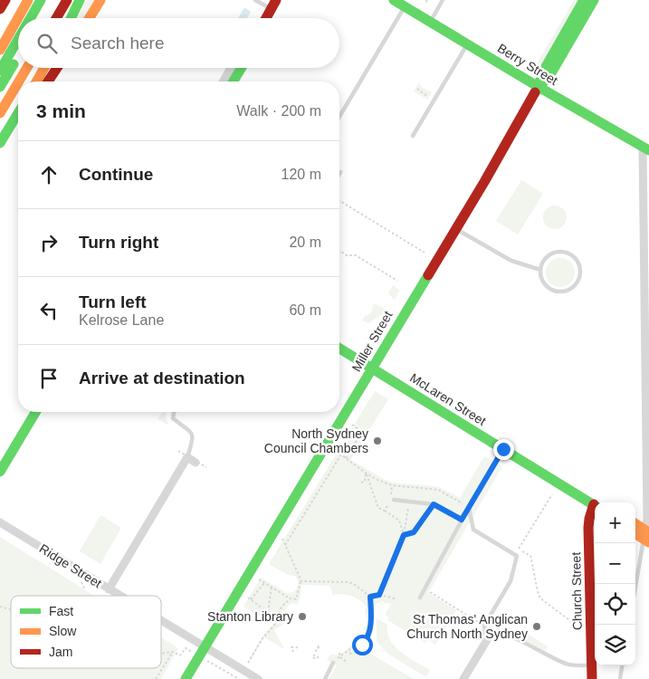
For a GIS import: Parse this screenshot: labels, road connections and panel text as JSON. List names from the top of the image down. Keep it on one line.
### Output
{"streets":{"main road":["Berry Street","Miller Street","McLaren Street","Church Street"],"street":["Ridge Street"]},"crossings":[["Berry Street","Miller Street"],["Miller Street","McLaren Street"],["Miller Street","Ridge Street"]],"places":["North Sydney Council Chambers","Stanton Library","St Thomas' Anglican Church North Sydney"],"legend":["Fast","Slow","Jam"],"page":{"search":"Search here","heading":["3 min","Walk · 200 m"],"list":[["Continue","120 m"],["Turn right","20 m"],["Turn left","Kelrose Lane","60 m"],"Arrive at destination"],"map_buttons":["+","−"]}}
